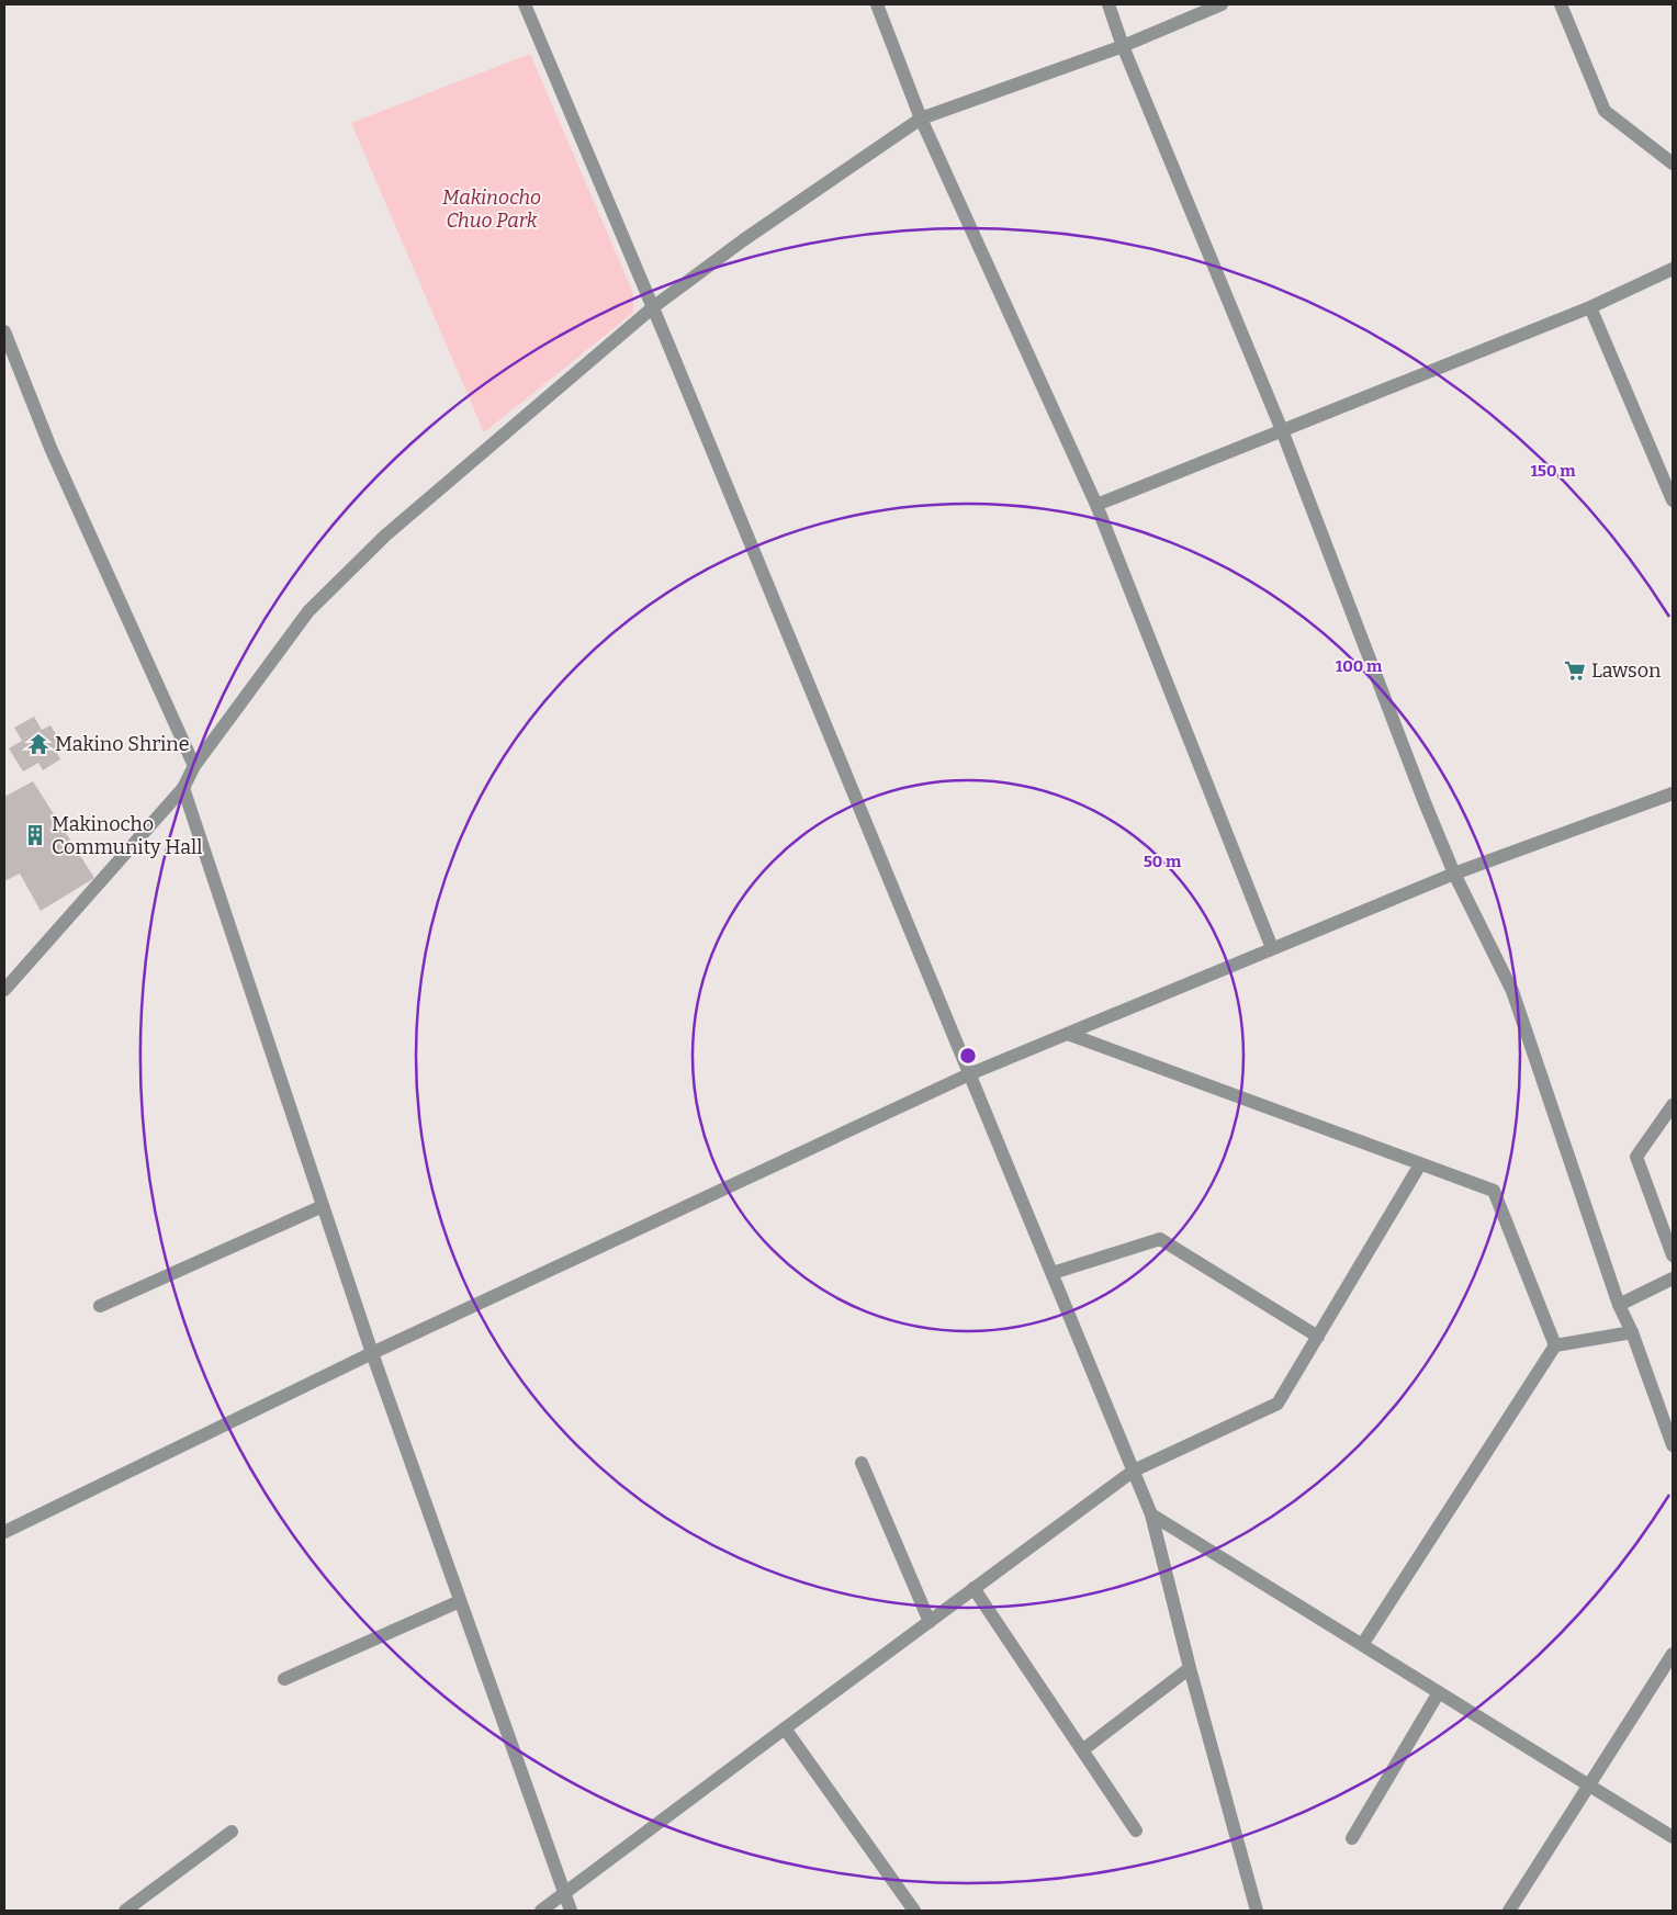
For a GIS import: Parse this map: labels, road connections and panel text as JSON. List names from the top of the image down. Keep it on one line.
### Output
{"parks":["Makinocho Chuo Park"],"places":{"supermarket":["Lawson"],"temple":["Makino Shrine"],"building":["Makinocho Community Hall"]},"rings":["150 m","100 m","50 m"]}
